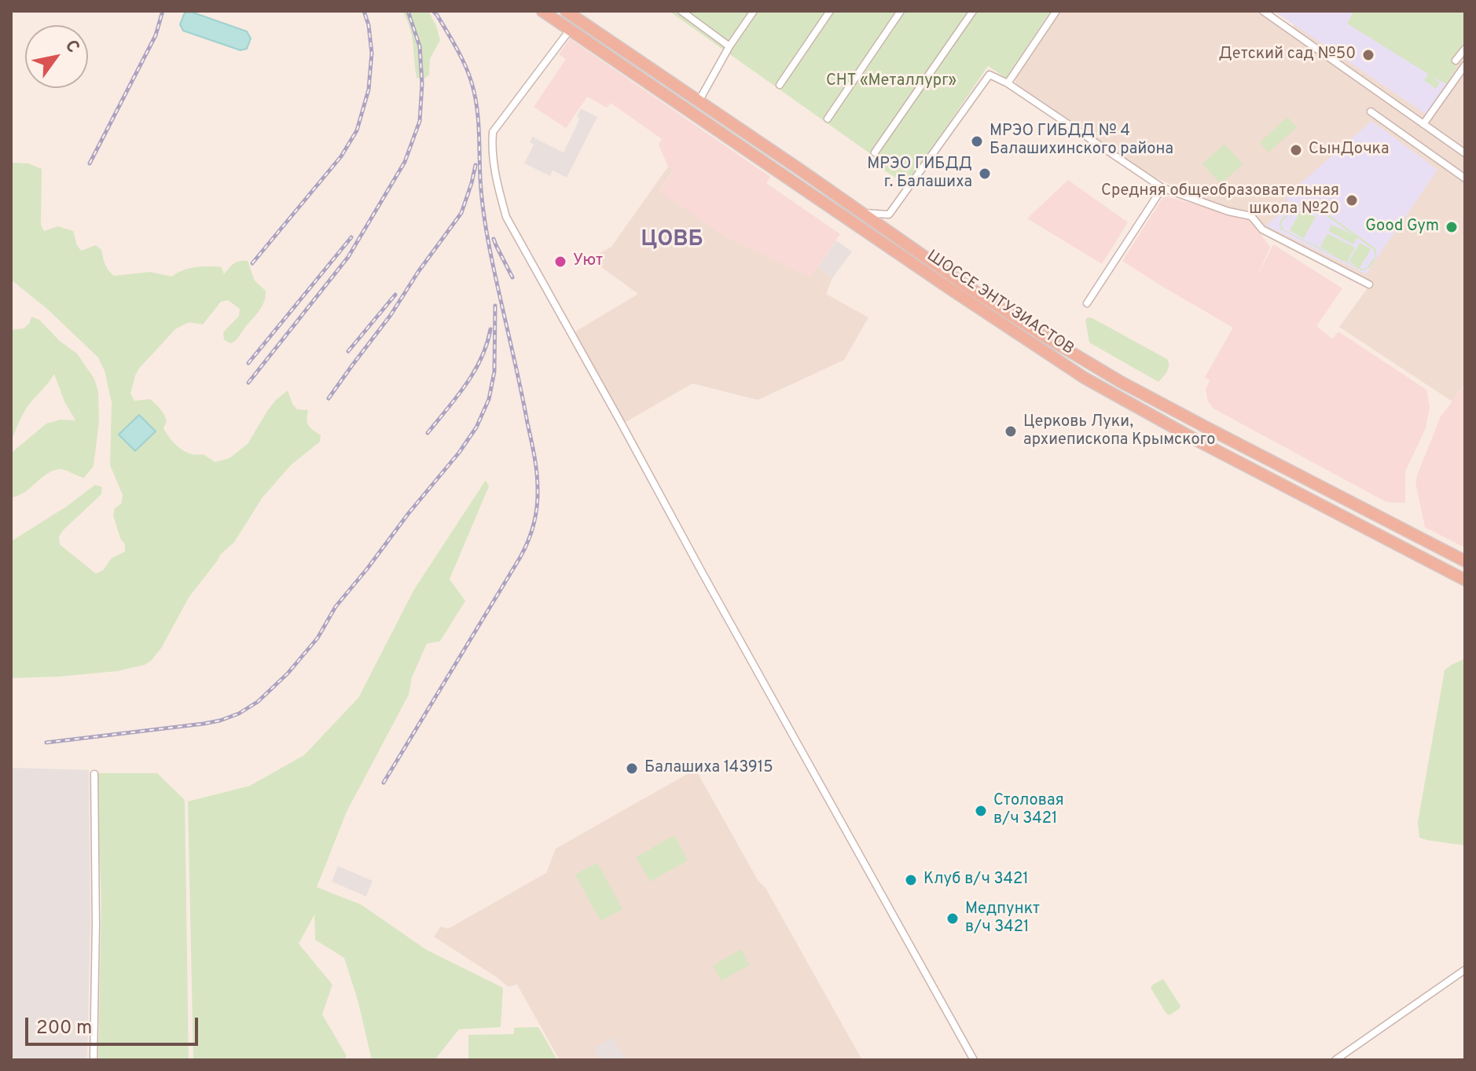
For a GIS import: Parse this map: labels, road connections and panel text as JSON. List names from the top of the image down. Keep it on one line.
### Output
{"streets":{"highway":["ШОССЕ ЭНТУЗИАСТОВ"]},"districts":["ЦОВБ"],"parks":["СНТ «Металлург»"],"places":["Детский сад №50","МРЭО ГИБДД № 4 Балашихинского района","СынДочка","МРЭО ГИБДД г. Балашиха","Средняя общеобразовательная школа №20","Good Gym","Уют","Церковь Луки, архиепископа Крымского","Балашиха 143915","Столовая в/ч 3421","Клуб в/ч 3421","Медпункт в/ч 3421"],"scale_bar":"200 m","north":"top right"}
